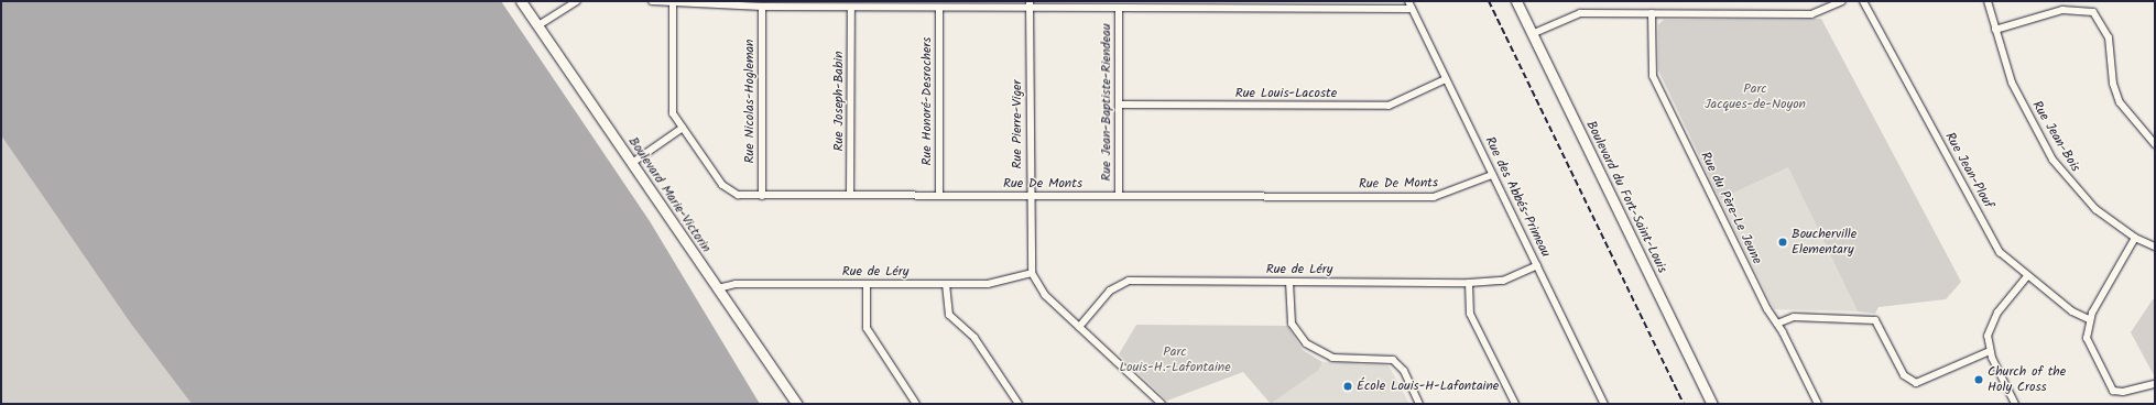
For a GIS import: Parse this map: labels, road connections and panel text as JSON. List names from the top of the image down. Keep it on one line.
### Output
{"streets":{"street":["Rue Louis-Lacoste","Rue Nicolas-Hogleman","Rue Joseph-Babin","Rue Honoré-Desrochers","Rue Jean-Baptiste-Riendeau","Rue Pierre-Viger","Rue Jean-Bois","Rue Jean-Plouf","Rue De Monts","Boulevard Marie-Victorin","Rue des Abbés-Primeau","Boulevard du Fort-Saint-Louis","Rue du Père-Le Jeune","Rue de Léry"]},"crossings":[["Rue Louis-Lacoste","Rue Jean-Baptiste-Riendeau"],["Rue Louis-Lacoste","Rue des Abbés-Primeau"],["Rue Nicolas-Hogleman","Rue De Monts"],["Rue Joseph-Babin","Rue De Monts"],["Rue Honoré-Desrochers","Rue De Monts"],["Rue Jean-Baptiste-Riendeau","Rue De Monts"],["Rue Pierre-Viger","Rue De Monts"],["Rue Pierre-Viger","Rue de Léry"],["Rue De Monts","Rue des Abbés-Primeau"],["Boulevard Marie-Victorin","Rue de Léry"],["Rue des Abbés-Primeau","Rue de Léry"]],"parks":["Parc Jacques-de-Noyon","Parc Louis-H.-Lafontaine"],"places":["Boucherville Elementary","Church of the Holy Cross","École Louis-H-Lafontaine"]}
